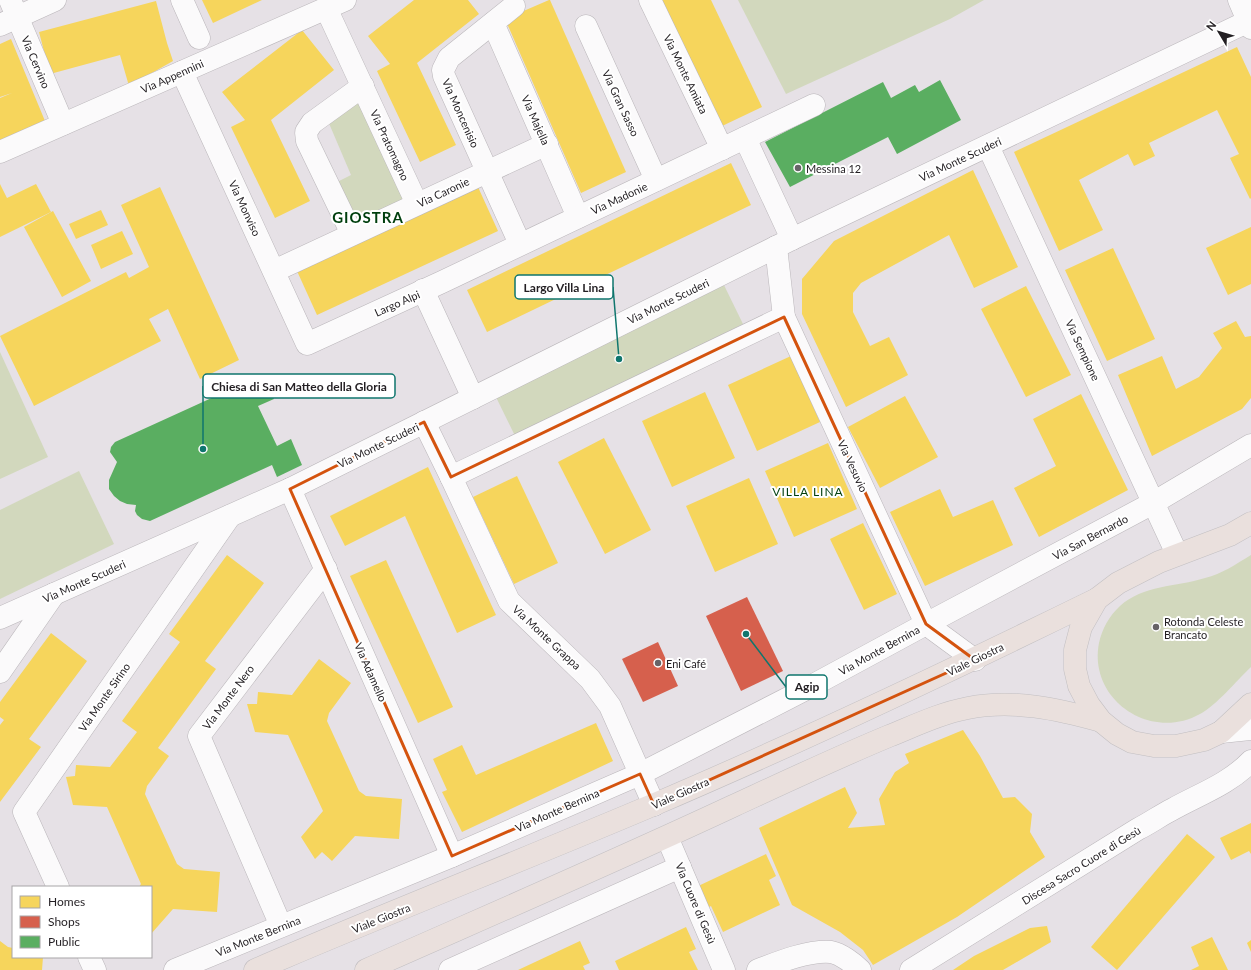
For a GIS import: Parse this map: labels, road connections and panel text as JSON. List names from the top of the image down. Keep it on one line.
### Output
{"streets":{"main road":["Viale Giostra"],"street":["Via Cervino","Via Monte Amiata","Via Appennini","Via Gran Sasso","Via Moncenisio","Via Majella","Via Pratomagno","Via Monte Scuderi","Via Caronie","Via Madonie","Via Monviso","Largo Alpi","Via Sempione","Via Vesuvio","Via San Bernardo","Via Monte Grappa","Via Monte Bernina","Via Adamello","Via Monte Sirino","Via Monte Nero","Discesa Sacro Cuore di Gesù","Via Cuore di Gesù"]},"crossings":[["Via Cervino","Via Appennini"],["Via Monte Amiata","Via Madonie"],["Via Appennini","Via Pratomagno"],["Via Appennini","Via Monviso"],["Via Gran Sasso","Via Madonie"],["Via Moncenisio","Via Majella"],["Via Moncenisio","Via Caronie"],["Via Moncenisio","Via Madonie"],["Via Majella","Via Caronie"],["Via Majella","Via Madonie"],["Via Pratomagno","Via Caronie"],["Via Monte Scuderi","Largo Alpi"],["Via Monte Scuderi","Via Sempione"],["Via Monte Scuderi","Via Vesuvio"],["Via Monte Scuderi","Via Monte Grappa"],["Via Monte Scuderi","Via Adamello"],["Via Monte Scuderi","Via Monte Sirino"],["Via Caronie","Via Monviso"],["Via Madonie","Largo Alpi"],["Via Madonie","Via Vesuvio"],["Via Monviso","Largo Alpi"],["Via Sempione","Via San Bernardo"],["Via Vesuvio","Via San Bernardo"],["Via Vesuvio","Via Monte Bernina"],["Via Vesuvio","Viale Giostra"],["Via San Bernardo","Via Monte Bernina"],["Via Monte Grappa","Via Monte Bernina"],["Via Monte Grappa","Viale Giostra"],["Via Monte Bernina","Via Adamello"],["Via Monte Bernina","Via Monte Nero"],["Via Adamello","Via Monte Nero"]],"districts":["GIOSTRA","VILLA LINA"],"places":["Messina 12","Largo Villa Lina","Chiesa di San Matteo della Gloria","Rotonda Celeste Brancato","Agip","Eni Café"],"legend":["Homes","Shops","Public"],"north":"top left"}
